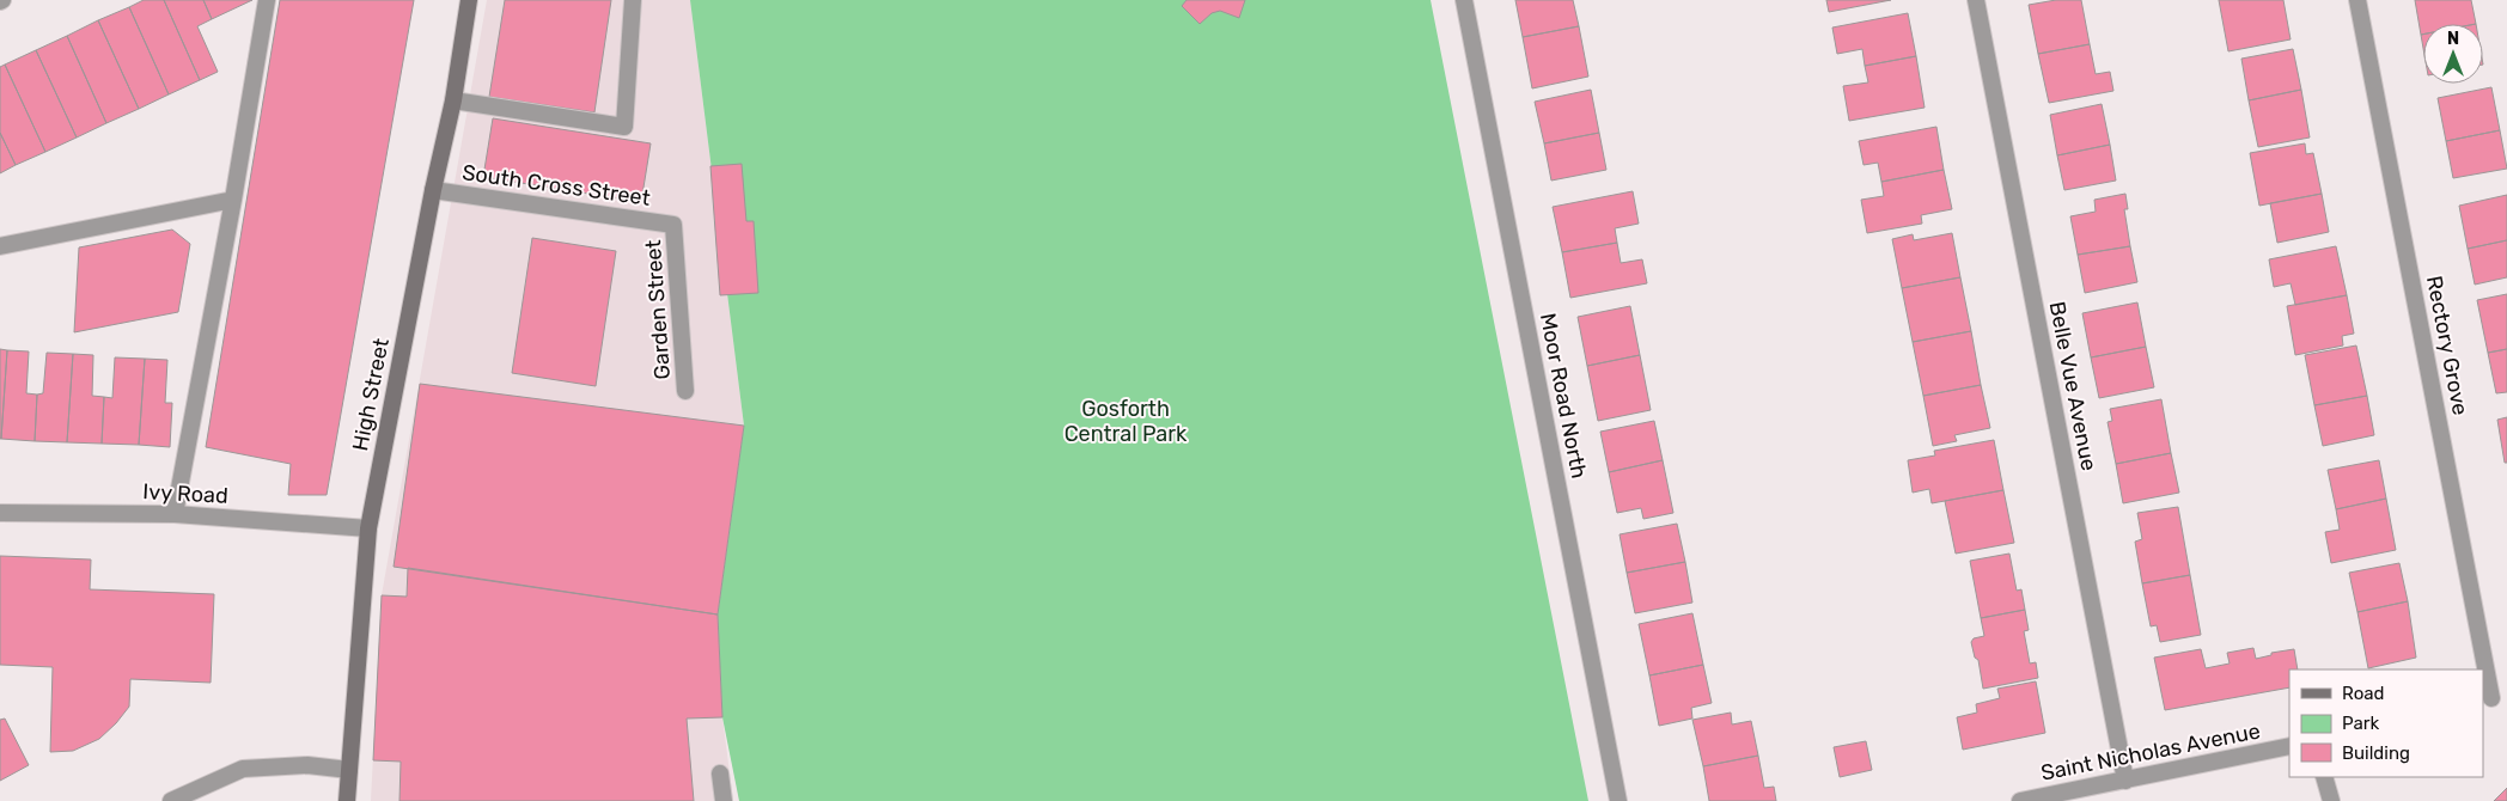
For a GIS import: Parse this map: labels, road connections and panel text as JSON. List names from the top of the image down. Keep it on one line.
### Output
{"streets":{"main road":["High Street"],"street":["South Cross Street","Garden Street","Rectory Grove","Belle Vue Avenue","Moor Road North","Ivy Road","Saint Nicholas Avenue"]},"crossings":[["South Cross Street","Garden Street"],["South Cross Street","High Street"],["Belle Vue Avenue","Saint Nicholas Avenue"],["High Street","Ivy Road"]],"parks":["Gosforth Central Park"],"legend":["Road","Park","Building"],"north":"top"}
